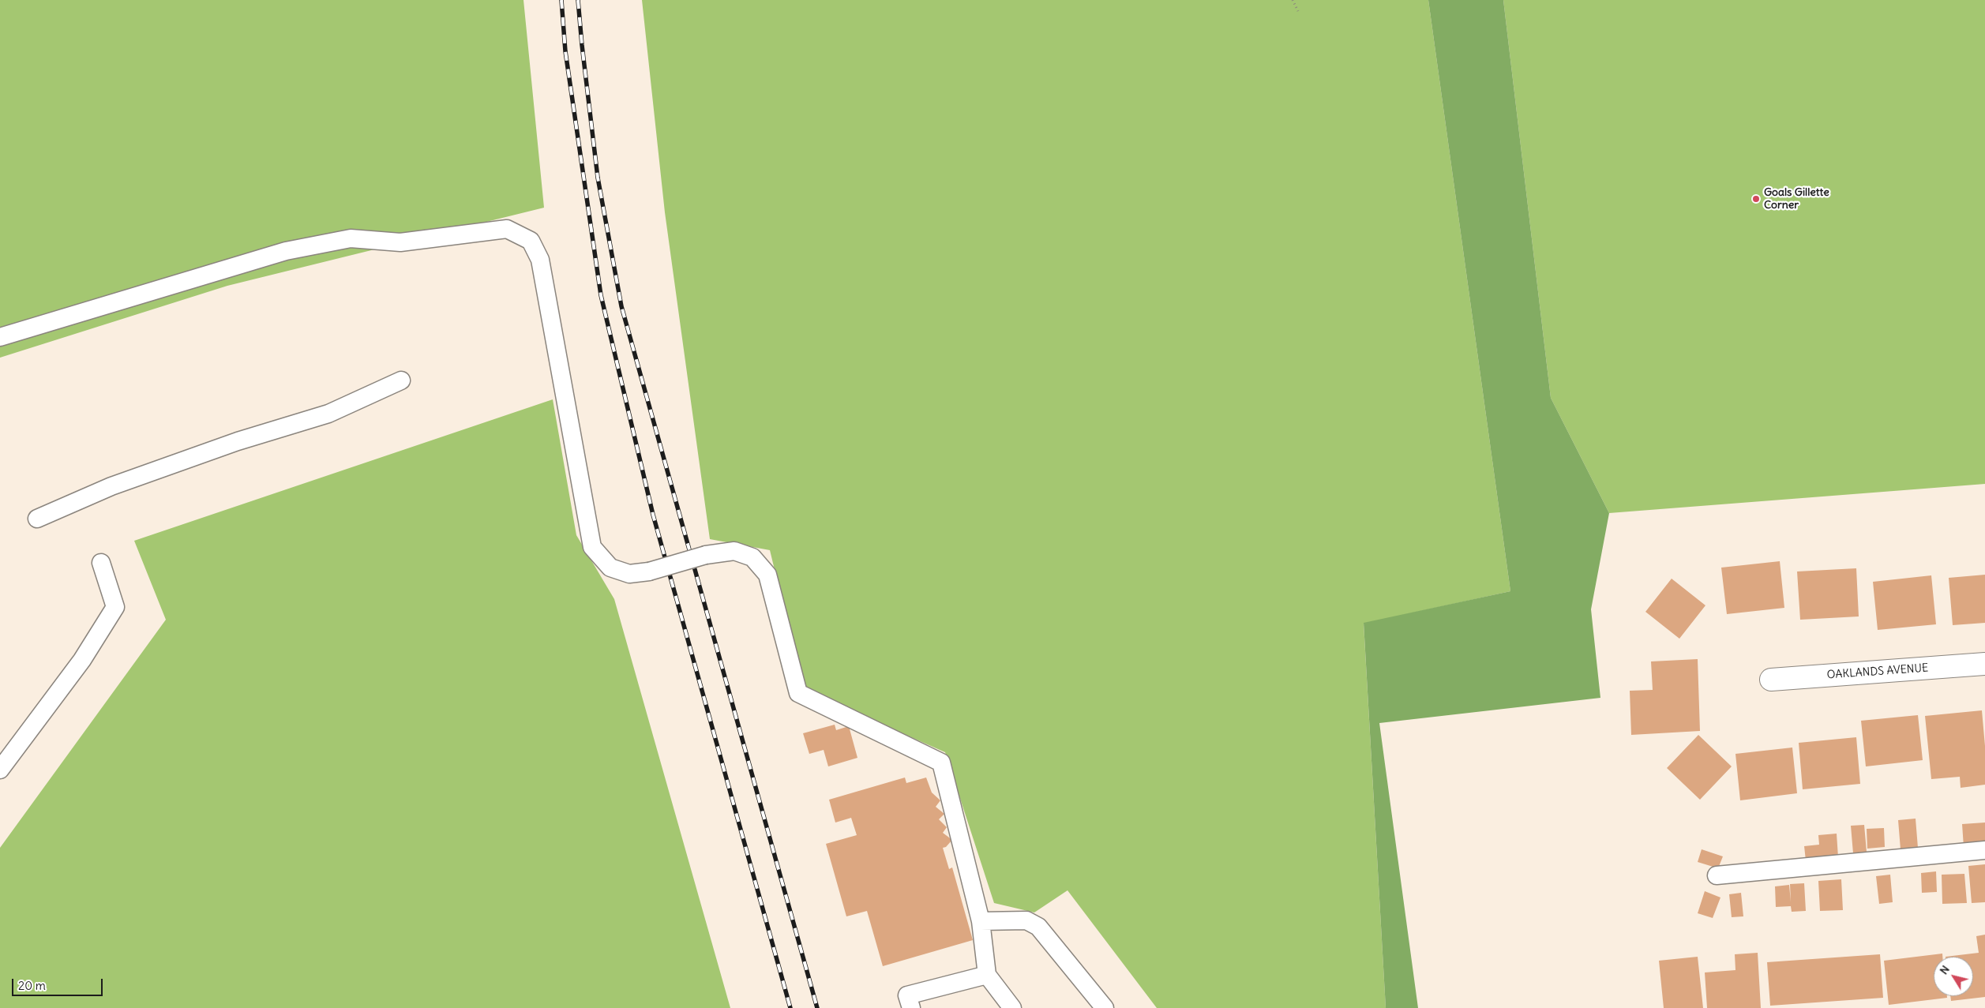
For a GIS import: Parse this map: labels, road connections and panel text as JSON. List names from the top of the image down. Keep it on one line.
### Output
{"streets":{"street":["OAKLANDS AVENUE"]},"places":["Goals Gillette Corner"],"scale_bar":"20 m","north":"top left"}
